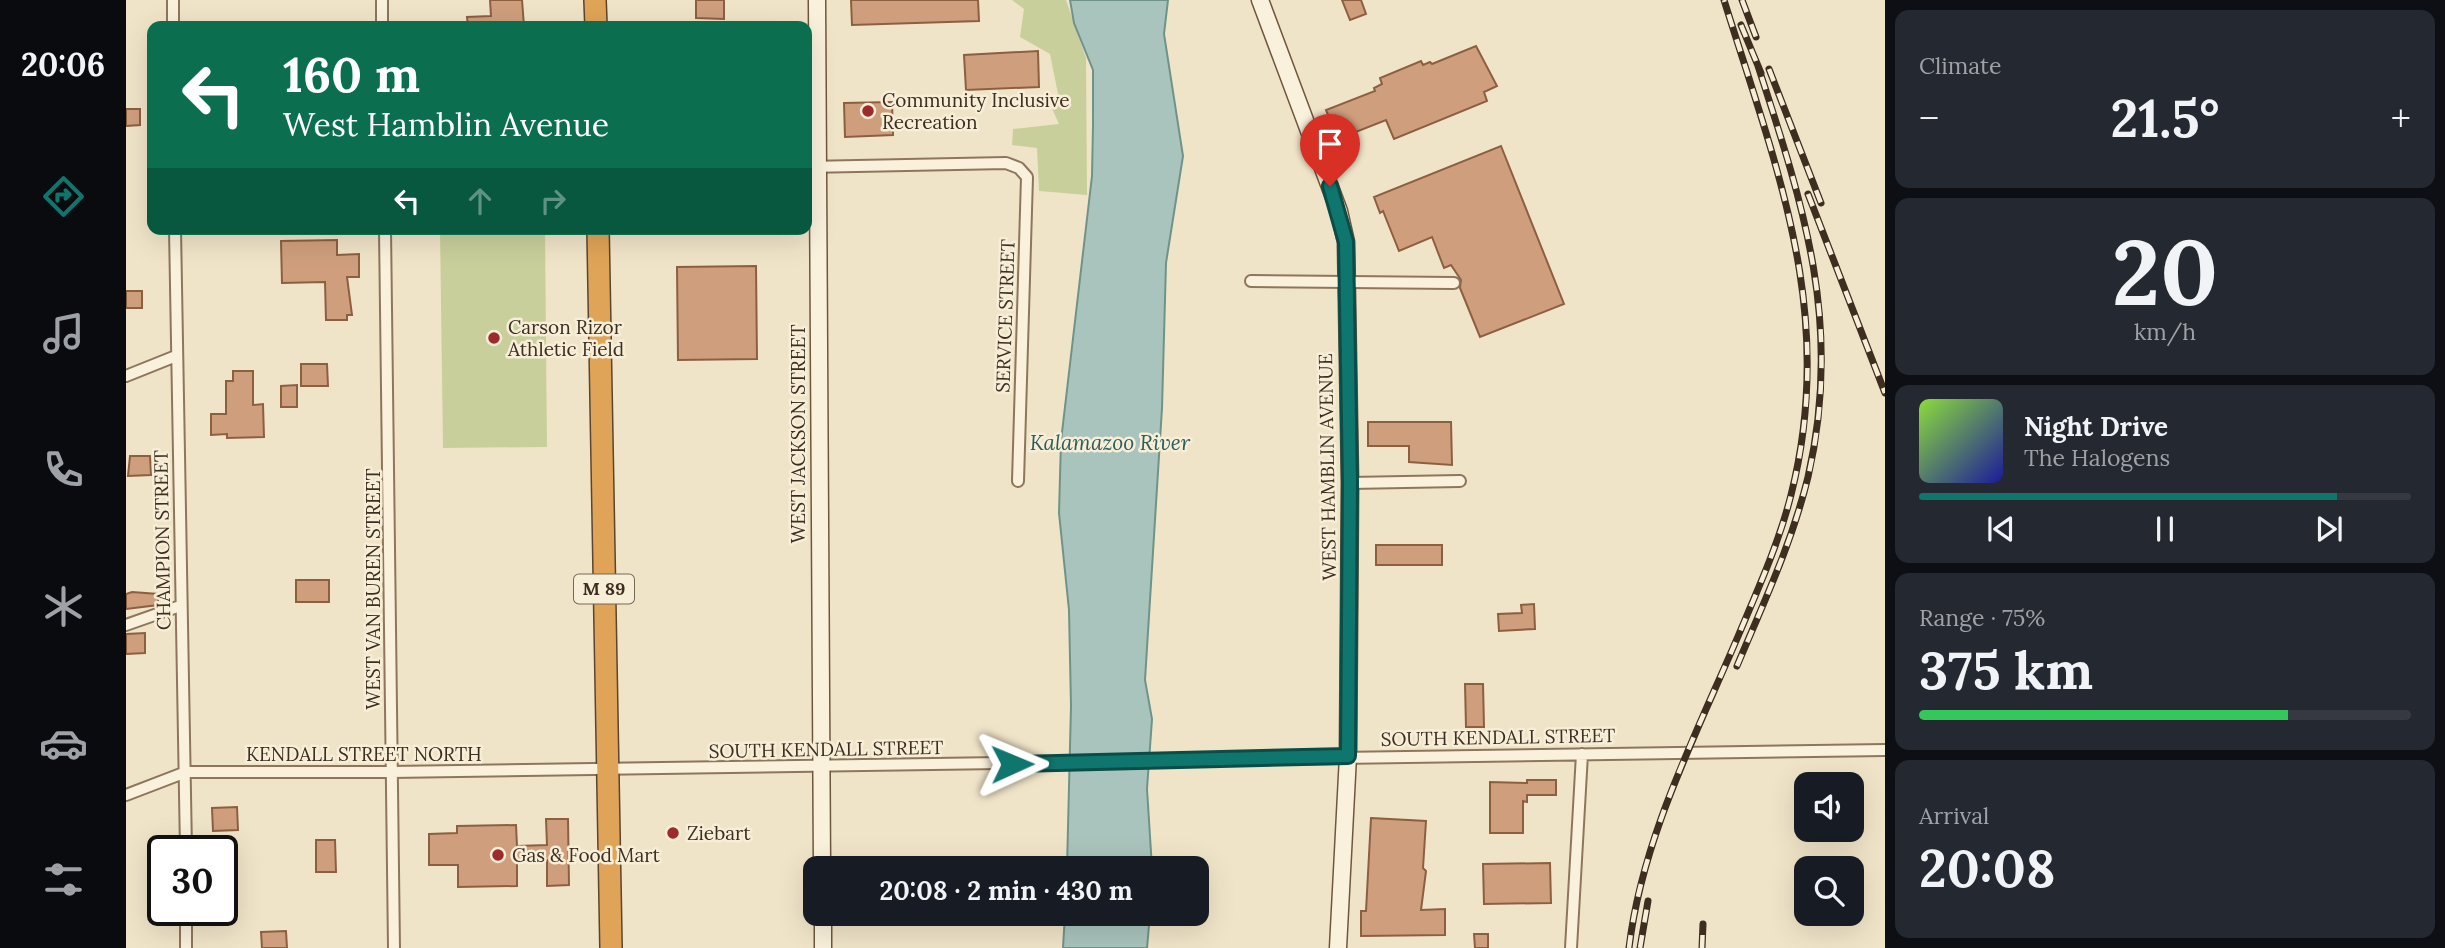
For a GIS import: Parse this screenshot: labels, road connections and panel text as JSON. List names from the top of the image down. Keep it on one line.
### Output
{"streets":{"highway":["M 89"],"street":["SERVICE STREET","WEST JACKSON STREET","WEST HAMBLIN AVENUE","CHAMPION STREET","WEST VAN BUREN STREET","SOUTH KENDALL STREET","KENDALL STREET NORTH"]},"crossings":[["SERVICE STREET","WEST JACKSON STREET"],["WEST JACKSON STREET","SOUTH KENDALL STREET"],["WEST HAMBLIN AVENUE","SOUTH KENDALL STREET"],["CHAMPION STREET","KENDALL STREET NORTH"],["WEST VAN BUREN STREET","KENDALL STREET NORTH"],["M 89","SOUTH KENDALL STREET"],["M 89","KENDALL STREET NORTH"],["SOUTH KENDALL STREET","KENDALL STREET NORTH"]],"water":["Kalamazoo River"],"places":["Community Inclusive Recreation","Carson Rizor Athletic Field","Ziebart","Gas & Food Mart"],"page":{"tabs":"20:06","tile":["Climate",["20","km/h"],["Range · 75%","375 km"],["Arrival","20:08"]],"turn":["160 m","West Hamblin Avenue"],"heat":["−","21.5°","+"],"song":["Night Drive","The Halogens"],"limit":"30","trip":"20:08 · 2 min · 430 m"}}
